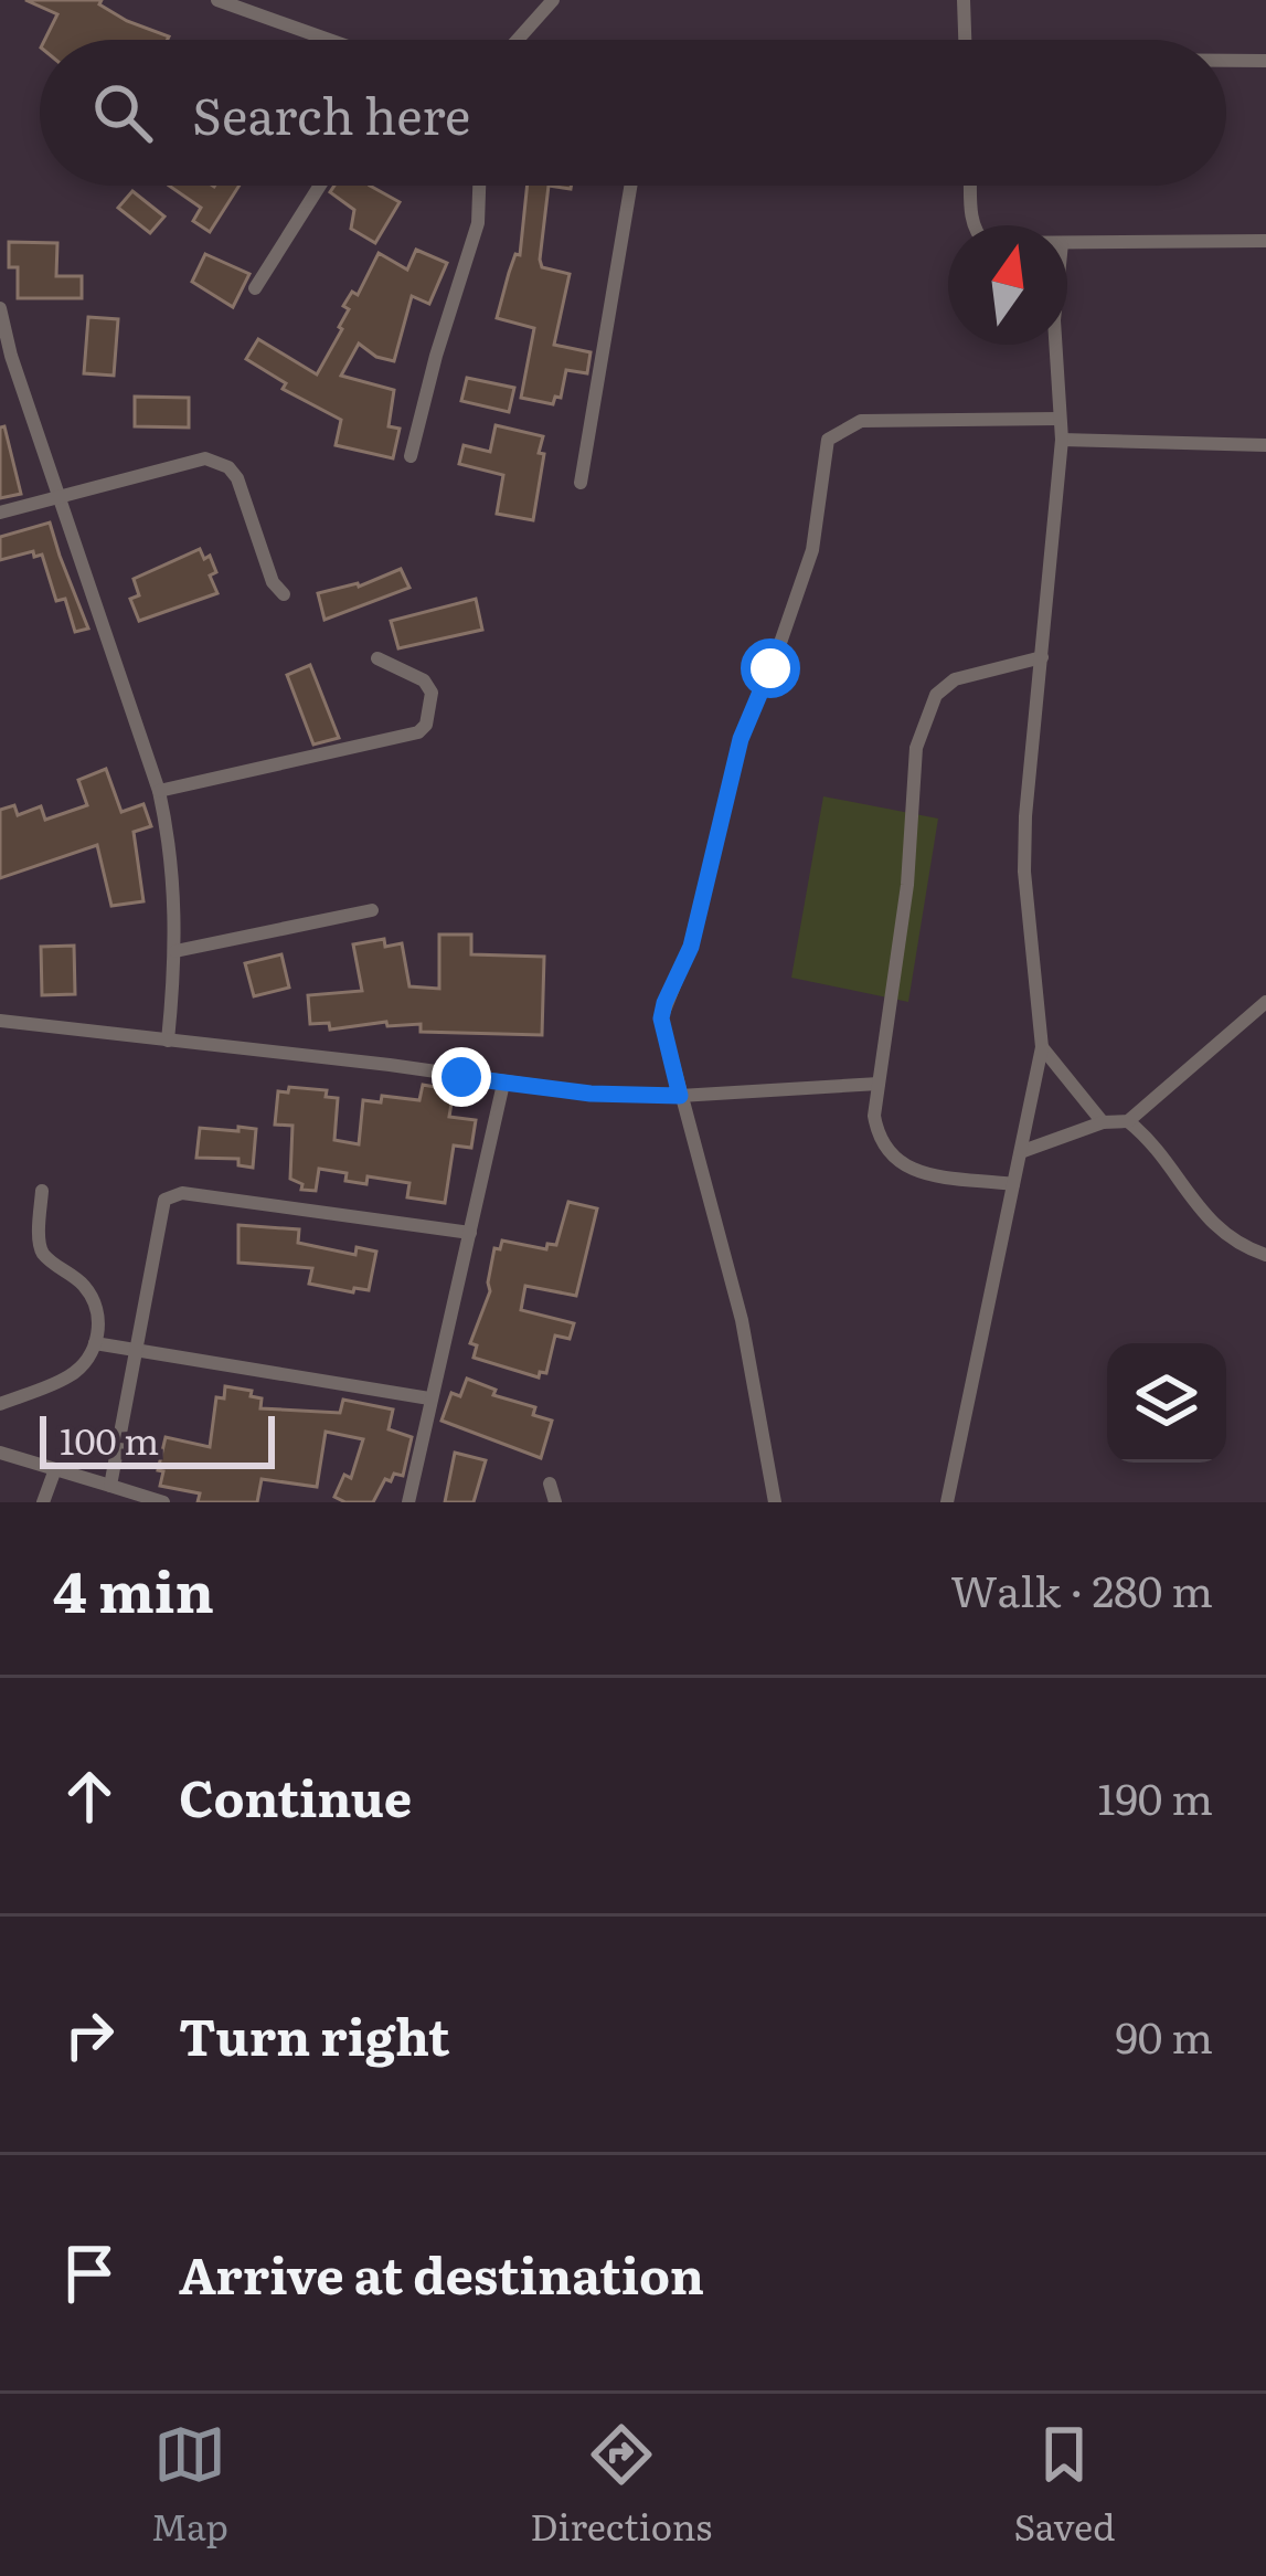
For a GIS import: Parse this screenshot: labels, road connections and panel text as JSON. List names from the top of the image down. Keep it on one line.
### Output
{"scale_bar":"100 m","north":"top","page":{"search":"Search here","scale":"100 m","heading":["4 min","Walk · 280 m"],"list":[["Continue","190 m"],["Turn right","90 m"],"Arrive at destination"],"nav":["Map","Directions","Saved"]}}
